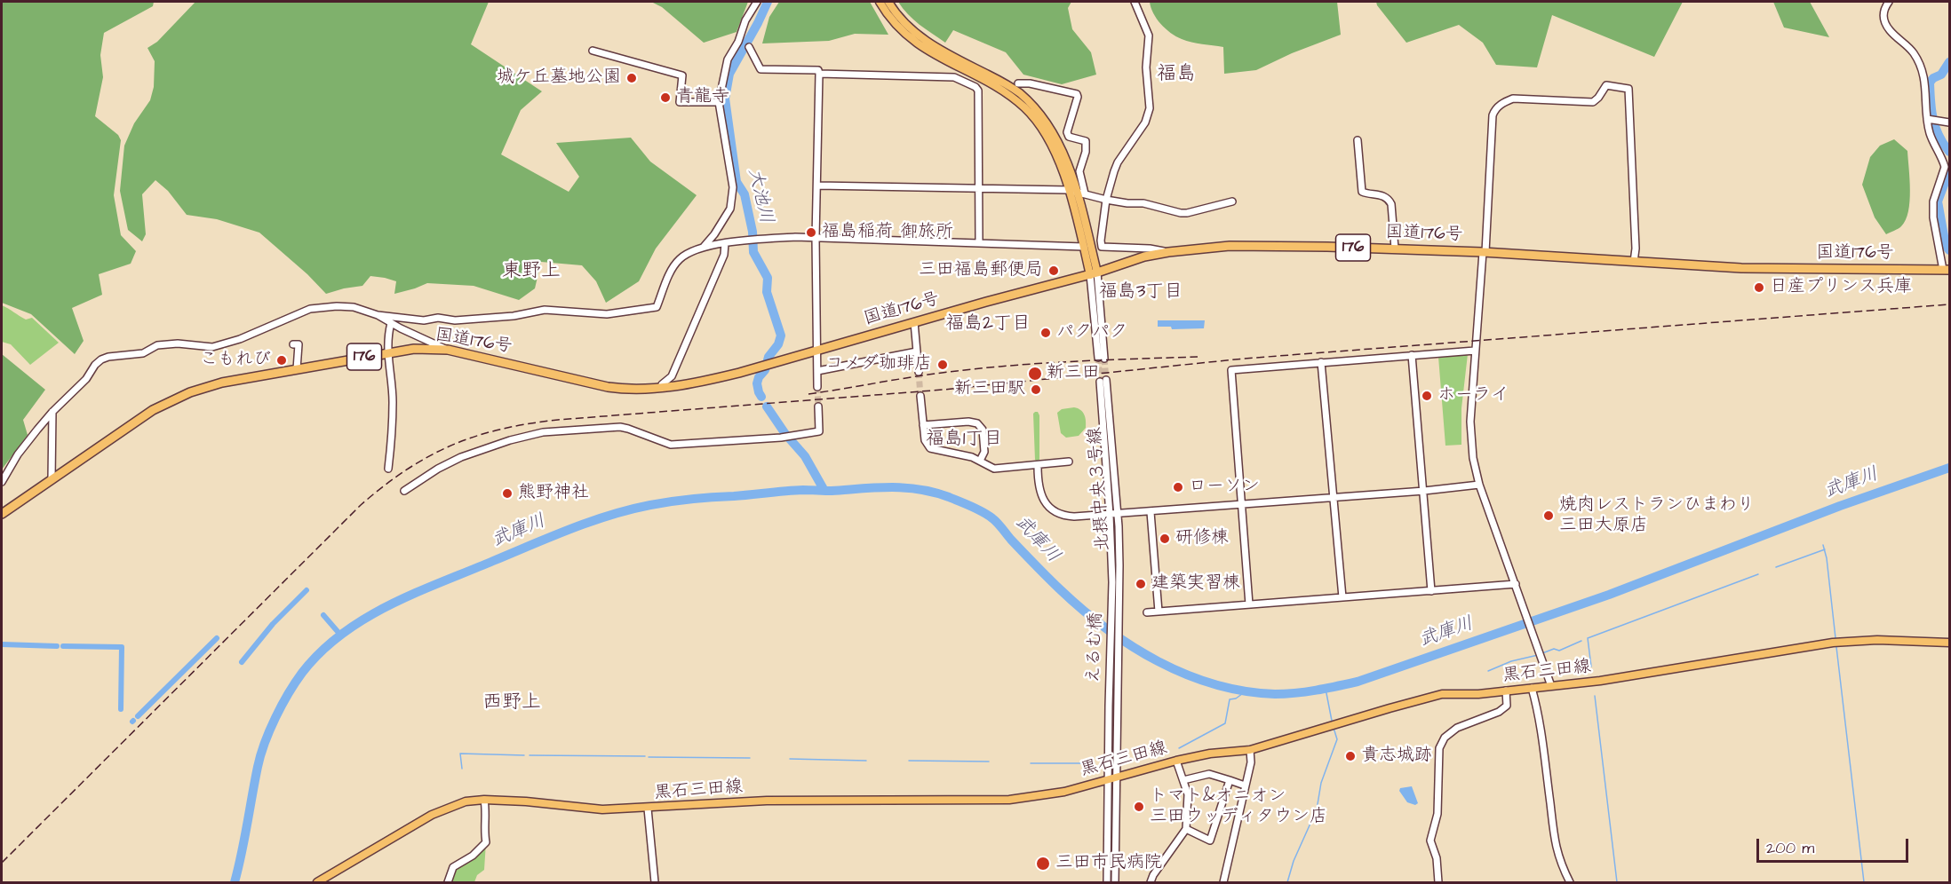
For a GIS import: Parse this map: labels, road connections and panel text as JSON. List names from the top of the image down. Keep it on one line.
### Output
{"streets":{"highway":["国道176号","176"],"main road":["黒石三田線"],"street":["北摂中央３号線","えるむ橋"]},"crossings":[["北摂中央３号線","えるむ橋"],["えるむ橋","黒石三田線"]],"districts":["福島","東野上","福島3丁目","福島2丁目","福島1丁目","西野上"],"water":["大池川","武庫川"],"places":["城ケ丘墓地公園","青龍寺","福島稲荷 御旅所","三田福島郵便局","日産プリンス兵庫","パクパク","こもれび","コメダ珈琲店","新三田","新三田駅","ホーライ","ローソン","熊野神社","焼肉レストランひまわり 三田大原店","研修棟","建築実習棟","貴志城跡","トマト&オニオン 三田ウッディタウン店","三田市民病院"],"scale_bar":"200 m"}
